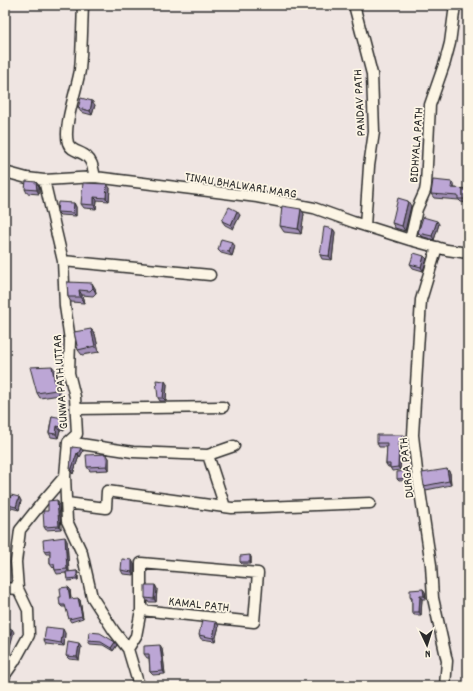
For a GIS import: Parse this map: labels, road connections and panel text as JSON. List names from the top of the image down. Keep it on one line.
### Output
{"streets":{"street":["PANDAV PATH","BIDHYALA PATH","TINAU BHALWARI MARG","GUNWA PATH UTTAR","DURGA PATH","KAMAL PATH"]},"crossings":[["PANDAV PATH","TINAU BHALWARI MARG"],["BIDHYALA PATH","TINAU BHALWARI MARG"],["TINAU BHALWARI MARG","GUNWA PATH UTTAR"],["TINAU BHALWARI MARG","DURGA PATH"]],"north":"bottom"}
